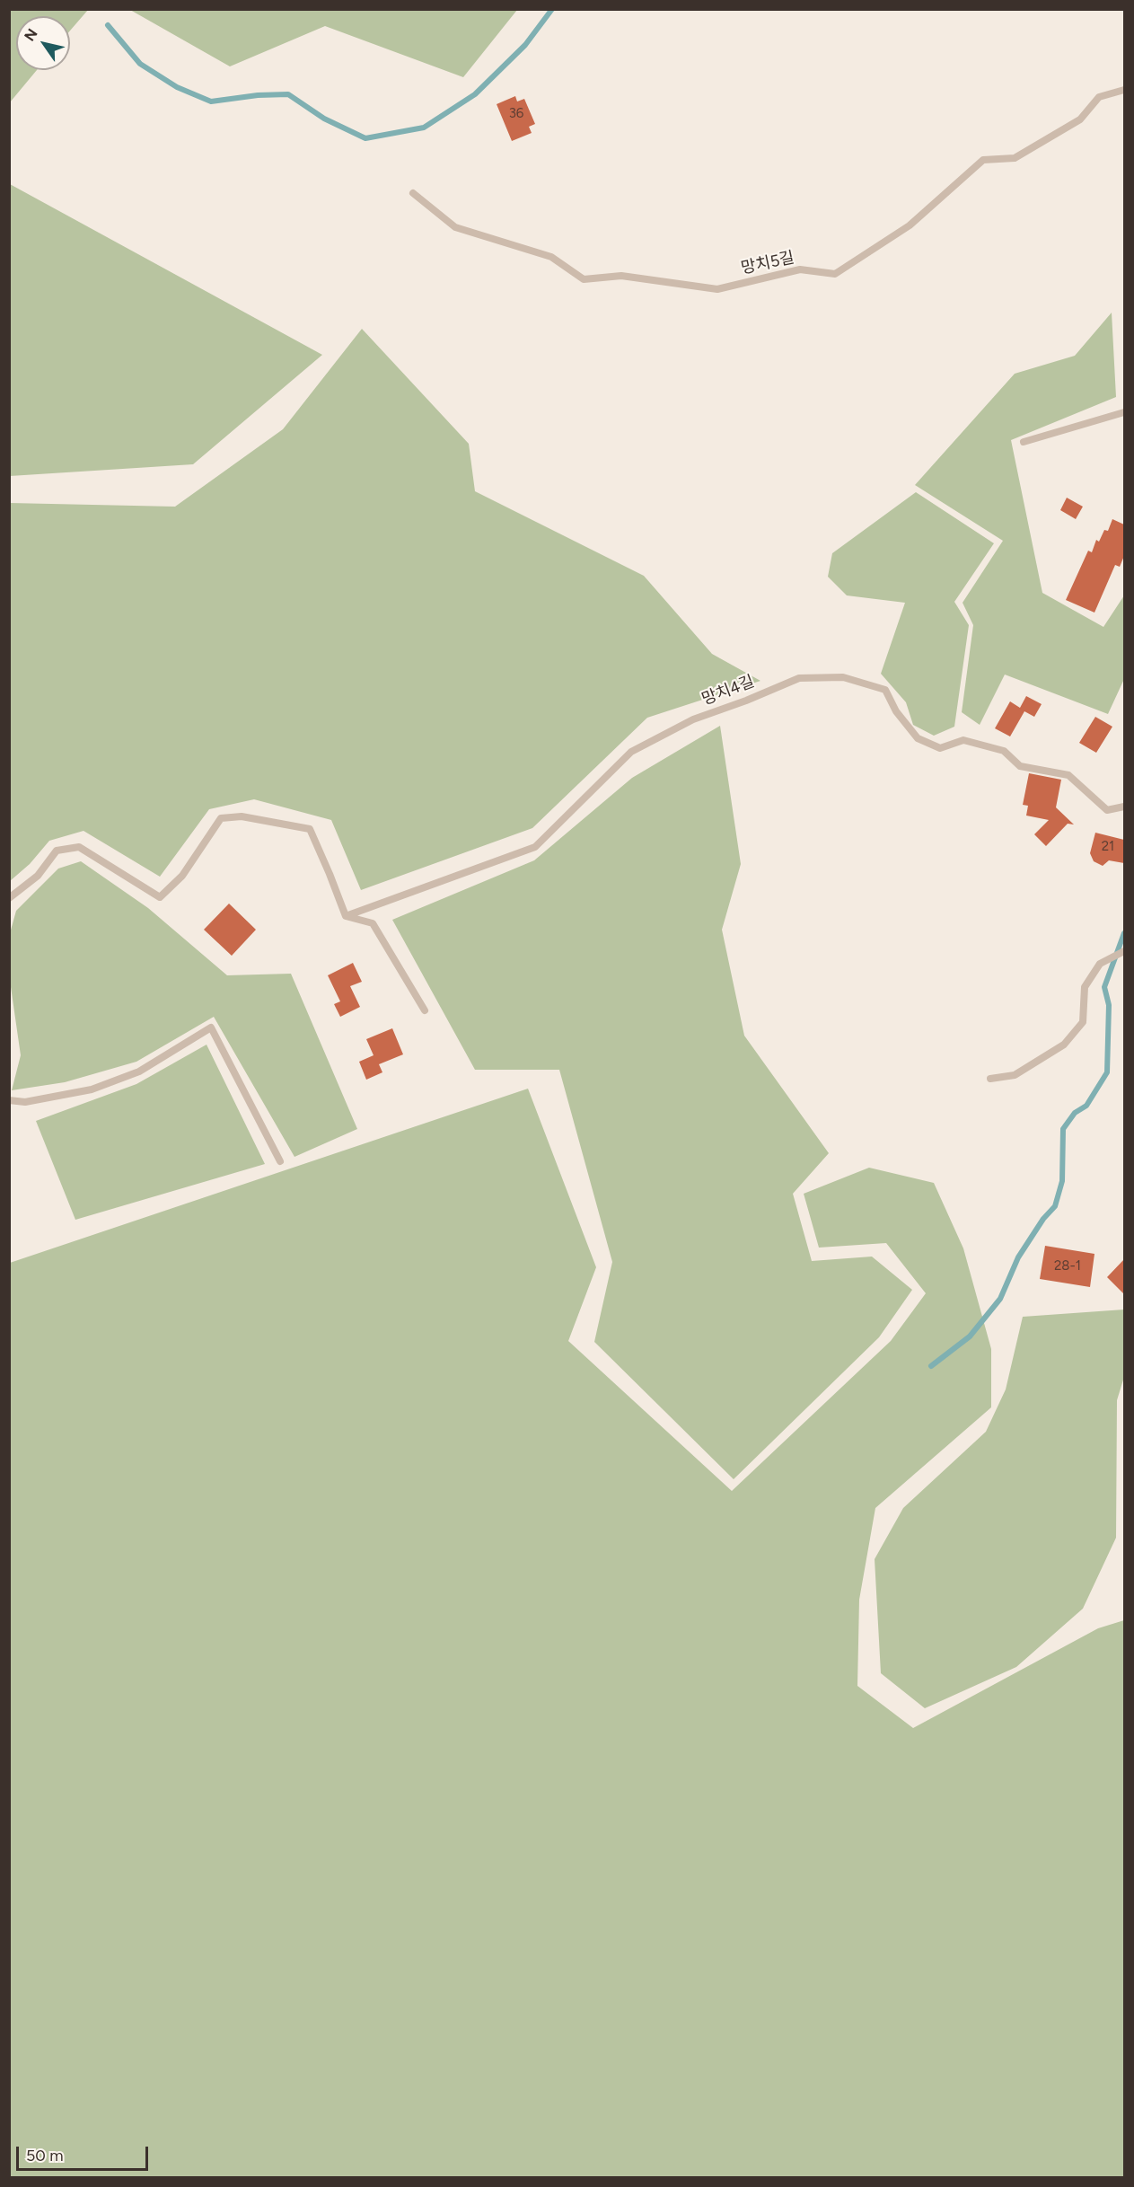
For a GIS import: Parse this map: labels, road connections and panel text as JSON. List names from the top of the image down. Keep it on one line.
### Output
{"streets":{"lane":["망치5길","망치4길"]},"house_numbers":["36","21","28-1"],"scale_bar":"50 m","north":"top left"}
